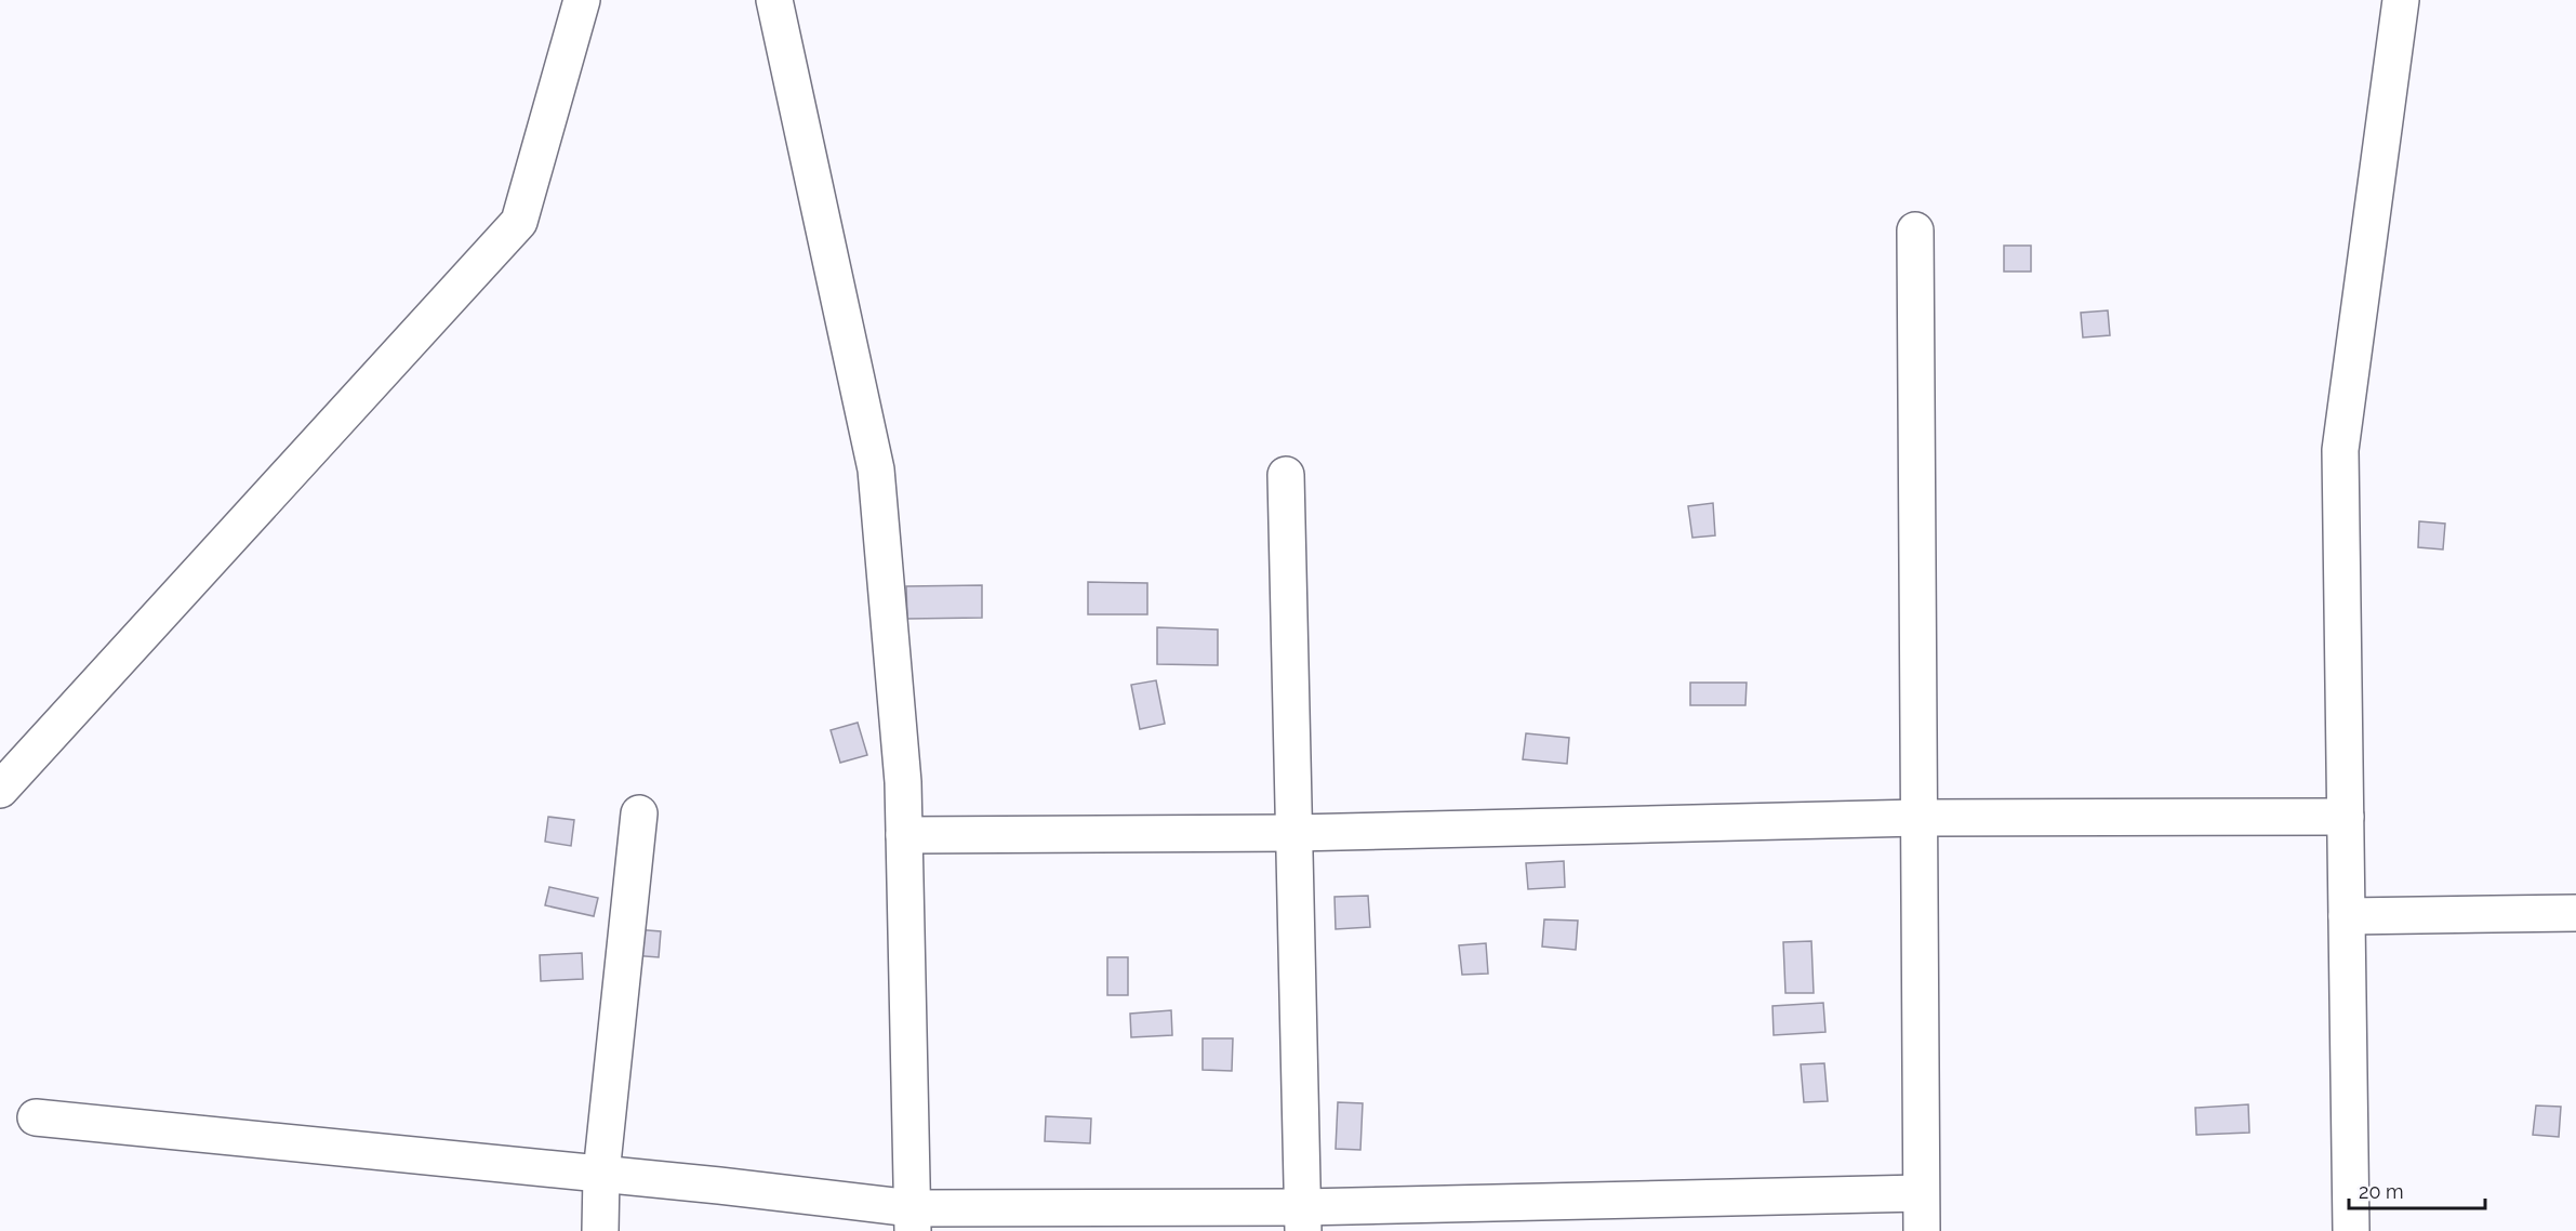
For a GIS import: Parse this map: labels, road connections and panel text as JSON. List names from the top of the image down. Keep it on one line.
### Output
{"scale_bar":"20 m"}
